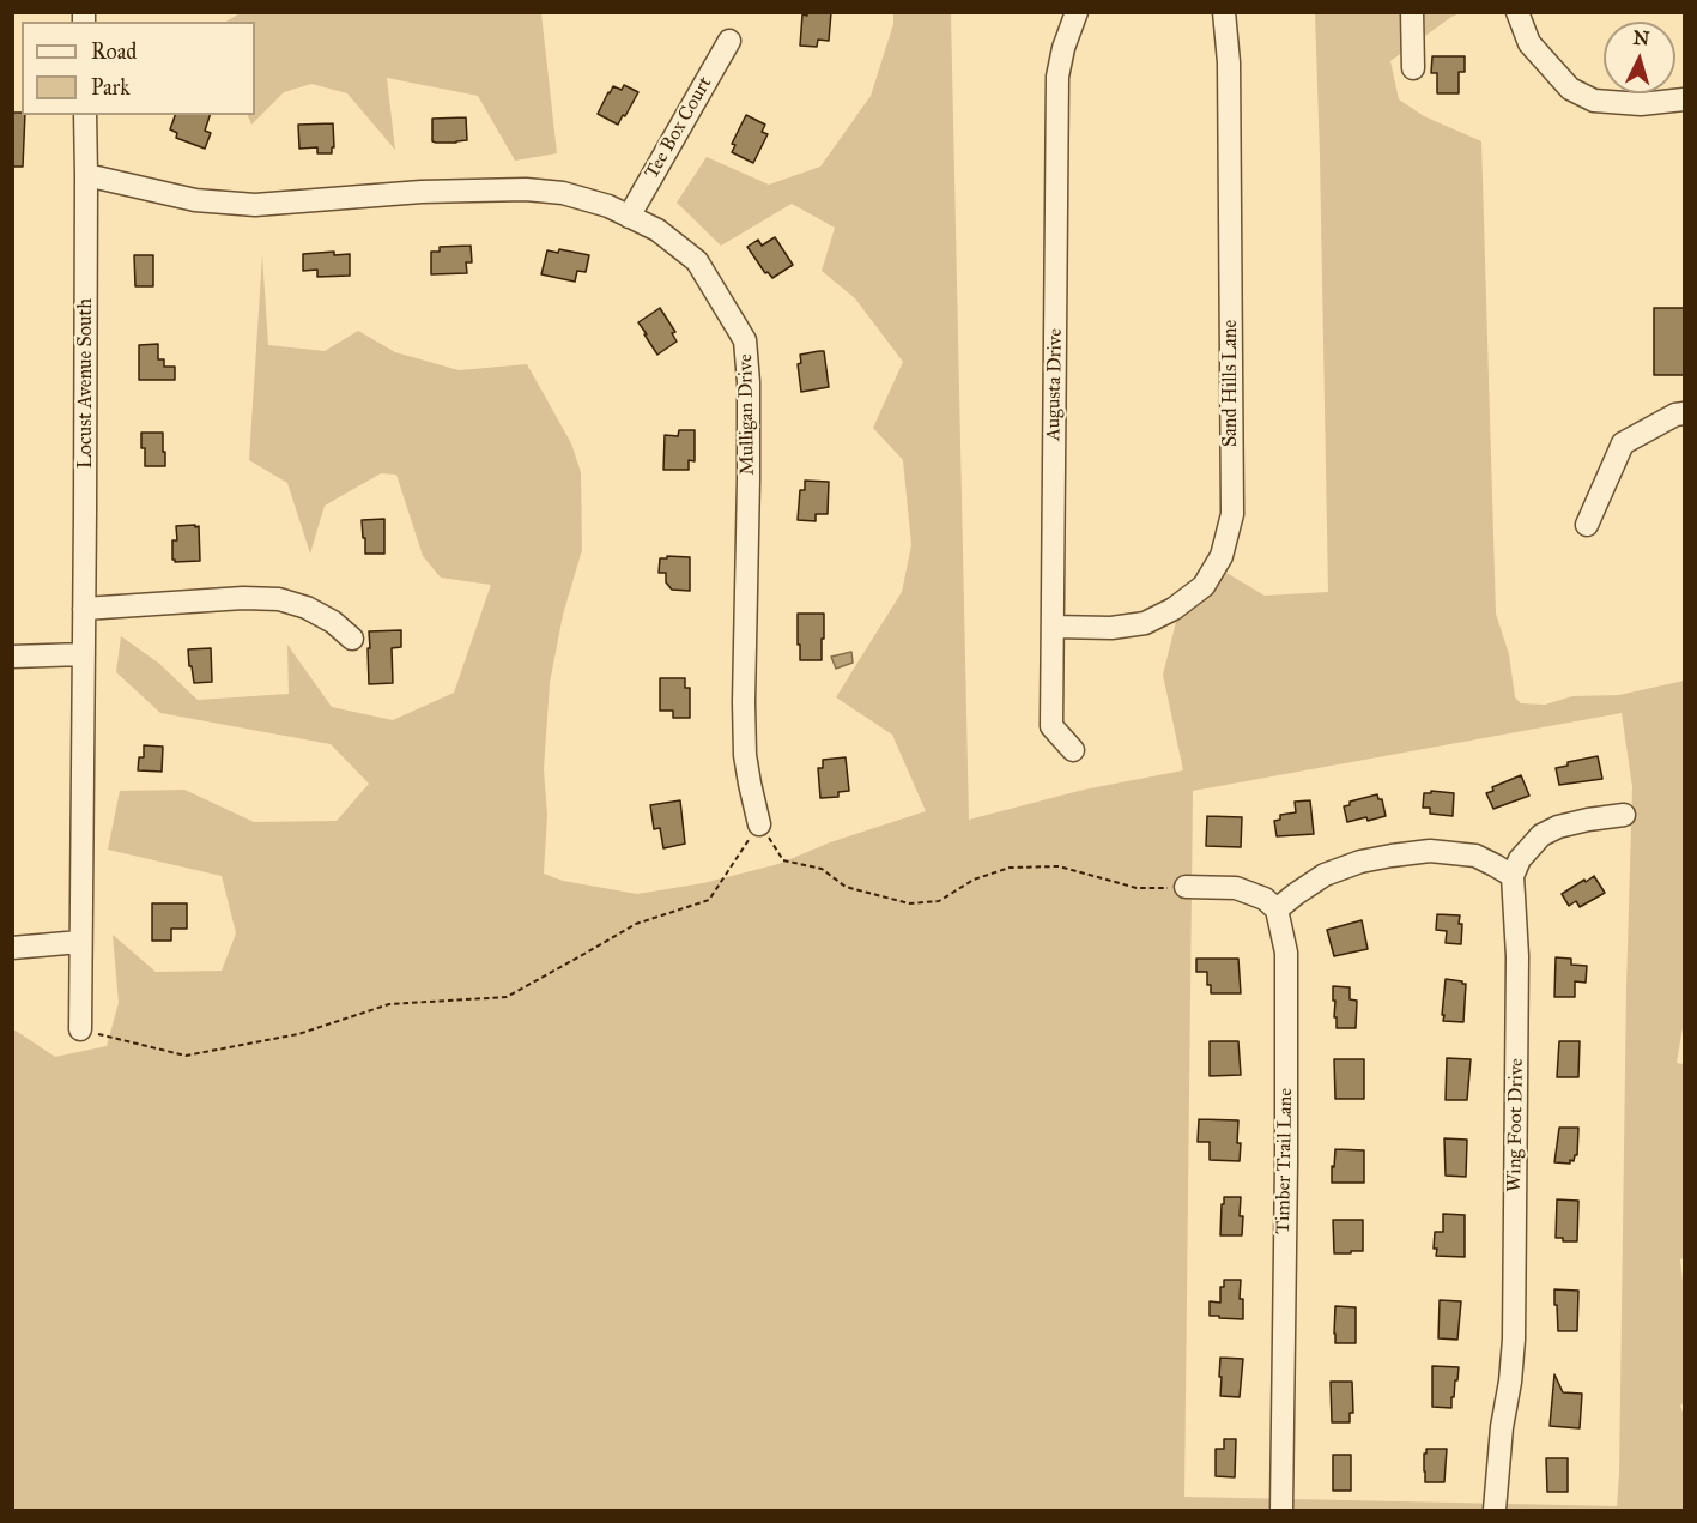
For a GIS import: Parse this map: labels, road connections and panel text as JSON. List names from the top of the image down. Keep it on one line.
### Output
{"streets":{"street":["Tee Box Court","Locust Avenue South","Sand Hills Lane","Augusta Drive","Mulligan Drive","Wing Foot Drive","Timber Trail Lane"]},"crossings":[["Tee Box Court","Mulligan Drive"],["Locust Avenue South","Mulligan Drive"],["Sand Hills Lane","Augusta Drive"]],"legend":["Road","Park"],"north":"top"}
